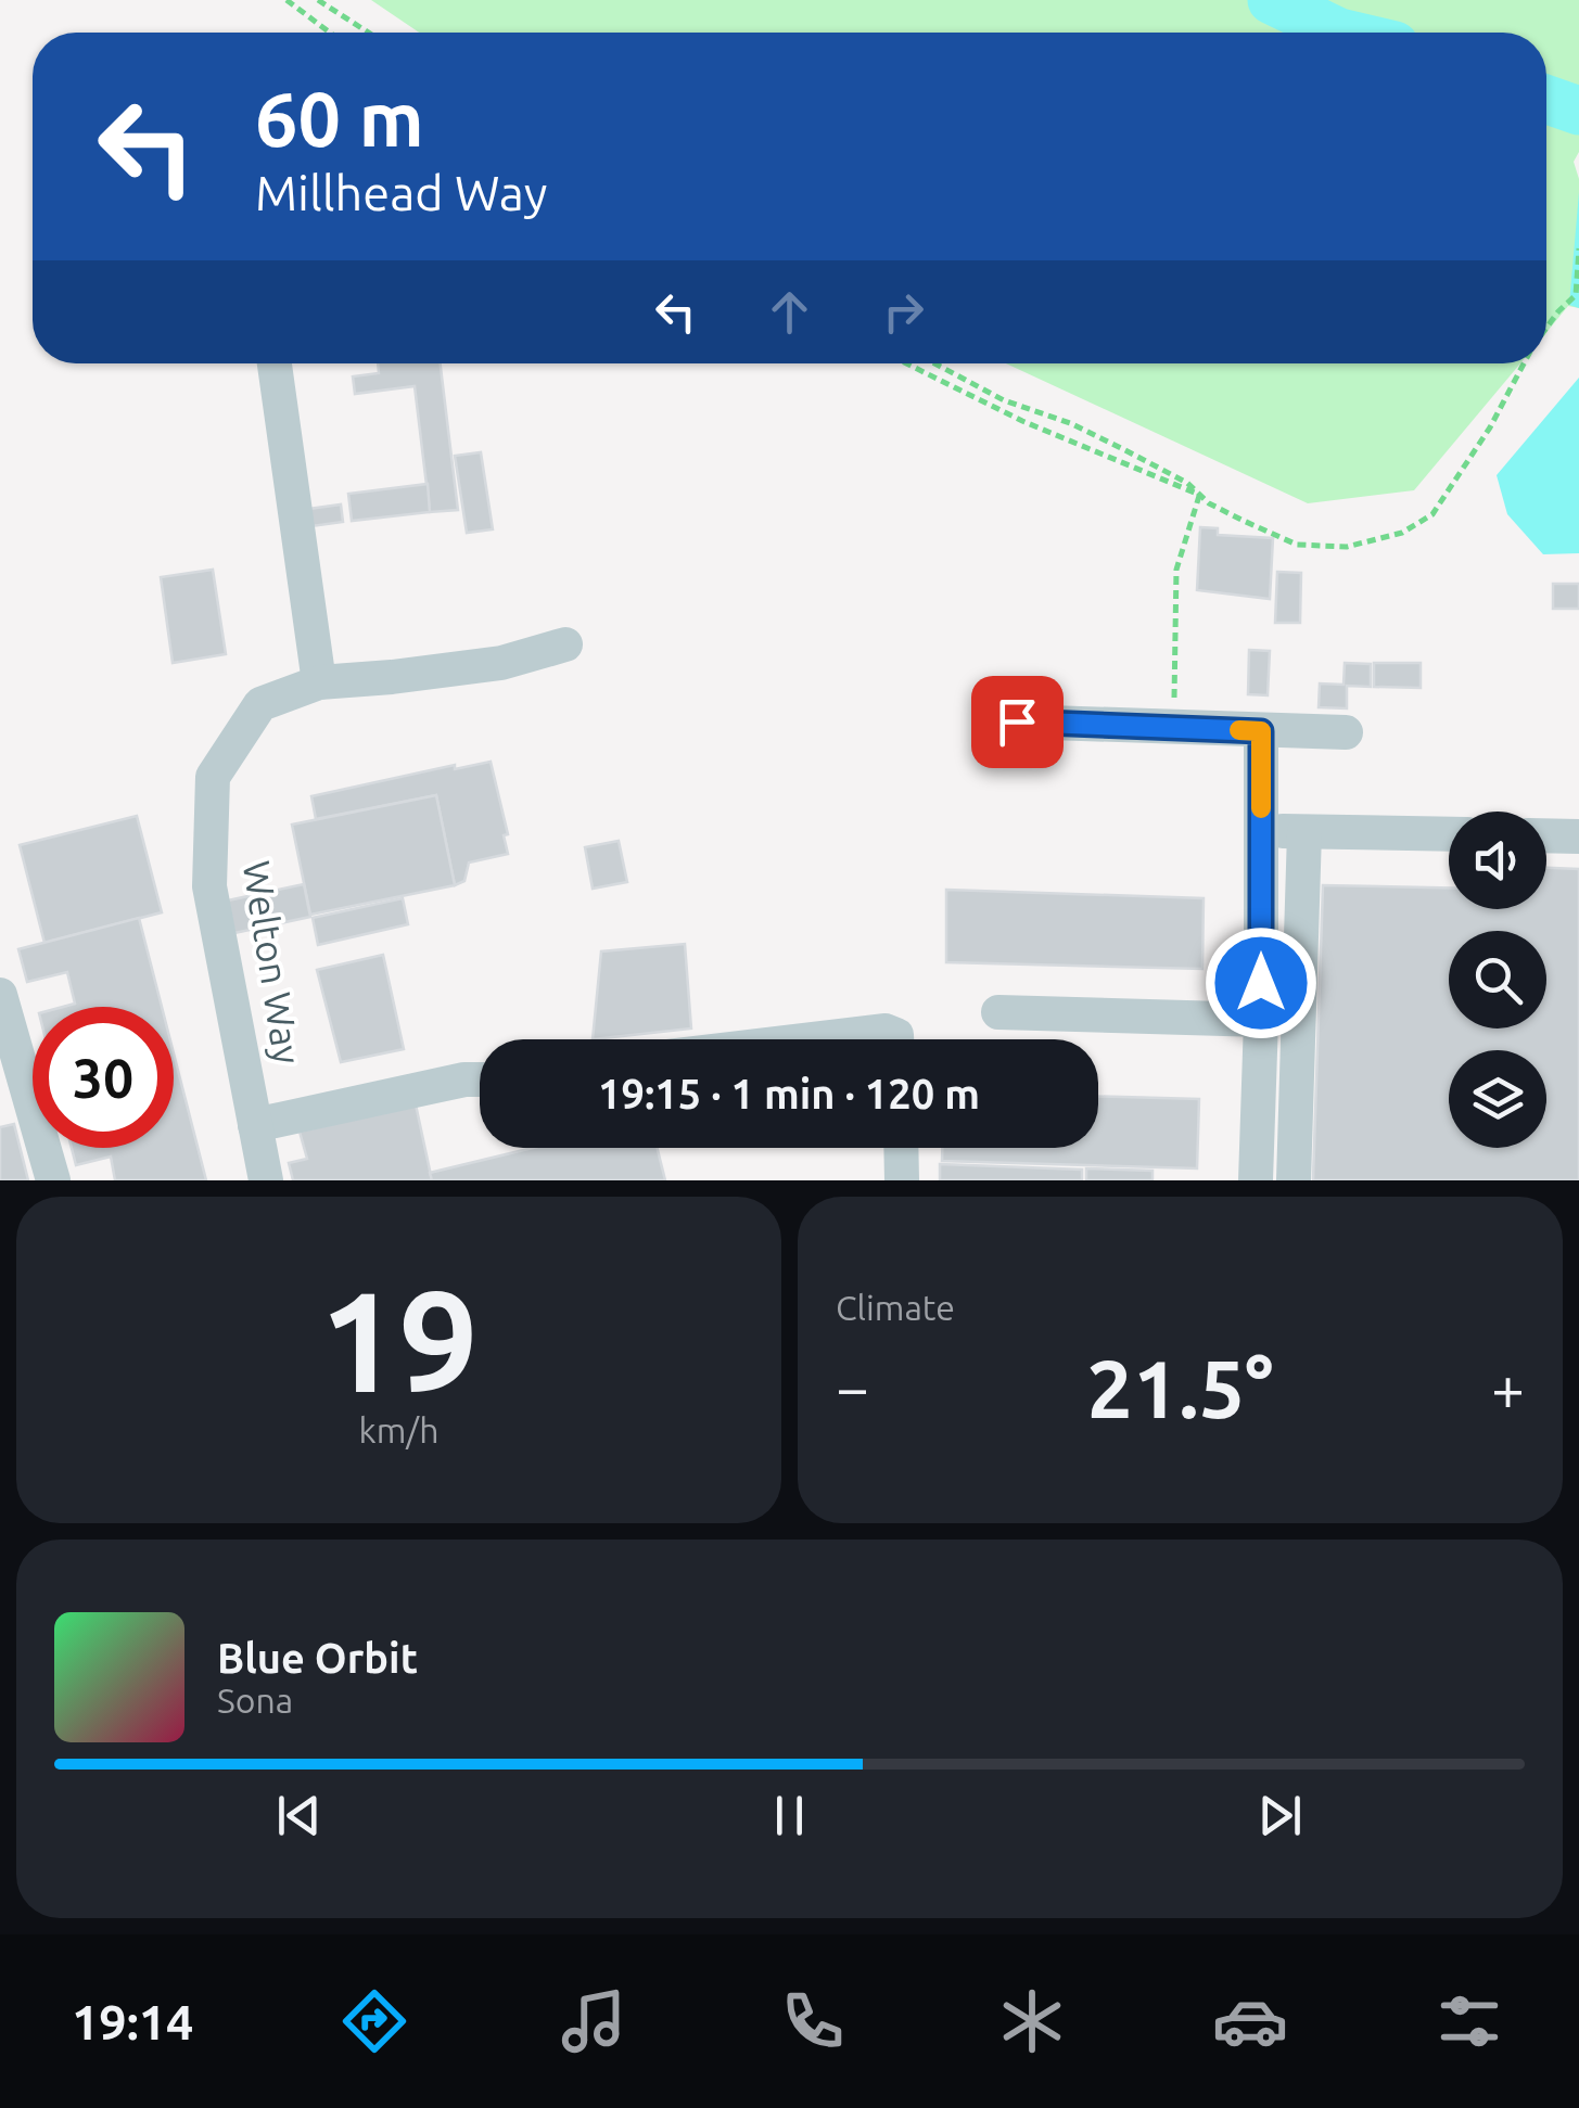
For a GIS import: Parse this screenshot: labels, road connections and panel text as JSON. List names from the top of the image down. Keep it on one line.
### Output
{"streets":{"street":["Welton Way"]},"page":{"turn":["60 m","Millhead Way"],"limit":"30","trip":"19:15 · 1 min · 120 m","tile":[["19","km/h"],"Climate"],"heat":["−","21.5°","+"],"song":["Blue Orbit","Sona"],"tabs":"19:14"}}
